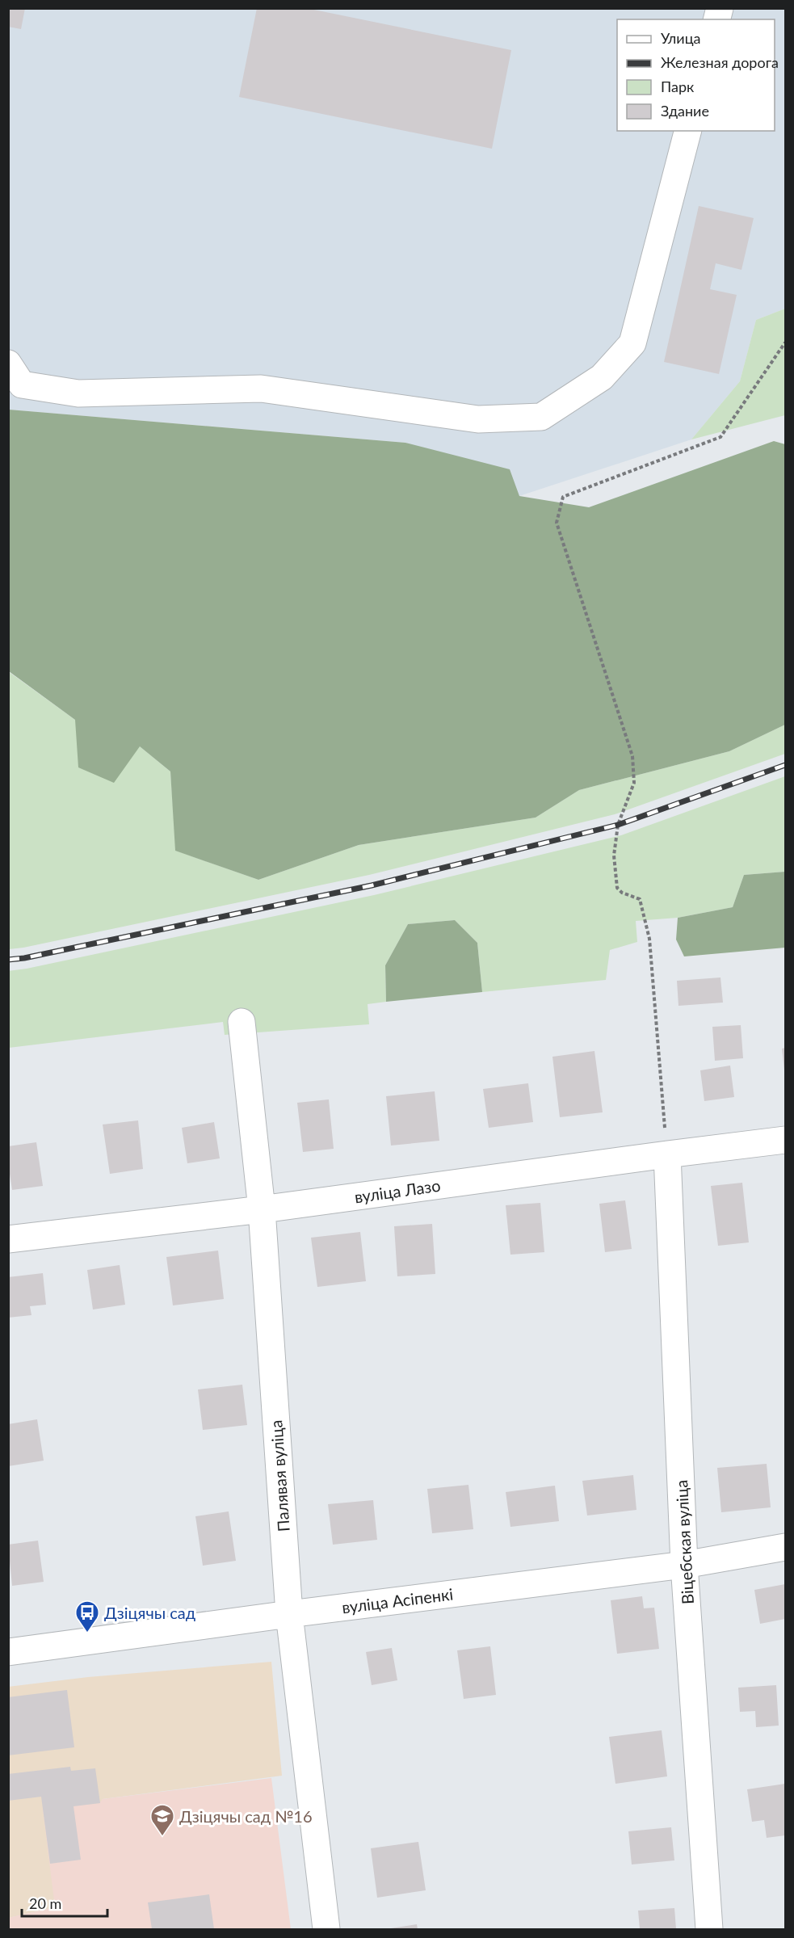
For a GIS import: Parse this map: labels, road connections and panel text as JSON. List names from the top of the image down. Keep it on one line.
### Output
{"streets":{"street":["вуліца Лазо","Палявая вуліца","Віцебская вуліца","вуліца Асіпенкі"]},"crossings":[["вуліца Лазо","Палявая вуліца"],["вуліца Лазо","Віцебская вуліца"],["Палявая вуліца","вуліца Асіпенкі"],["Віцебская вуліца","вуліца Асіпенкі"]],"places":{"bus stop":["Дзіцячы сад"],"school or university":["Дзіцячы сад №16"]},"legend":["Улица","Железная дорога","Парк","Здание"],"scale_bar":"20 m"}
